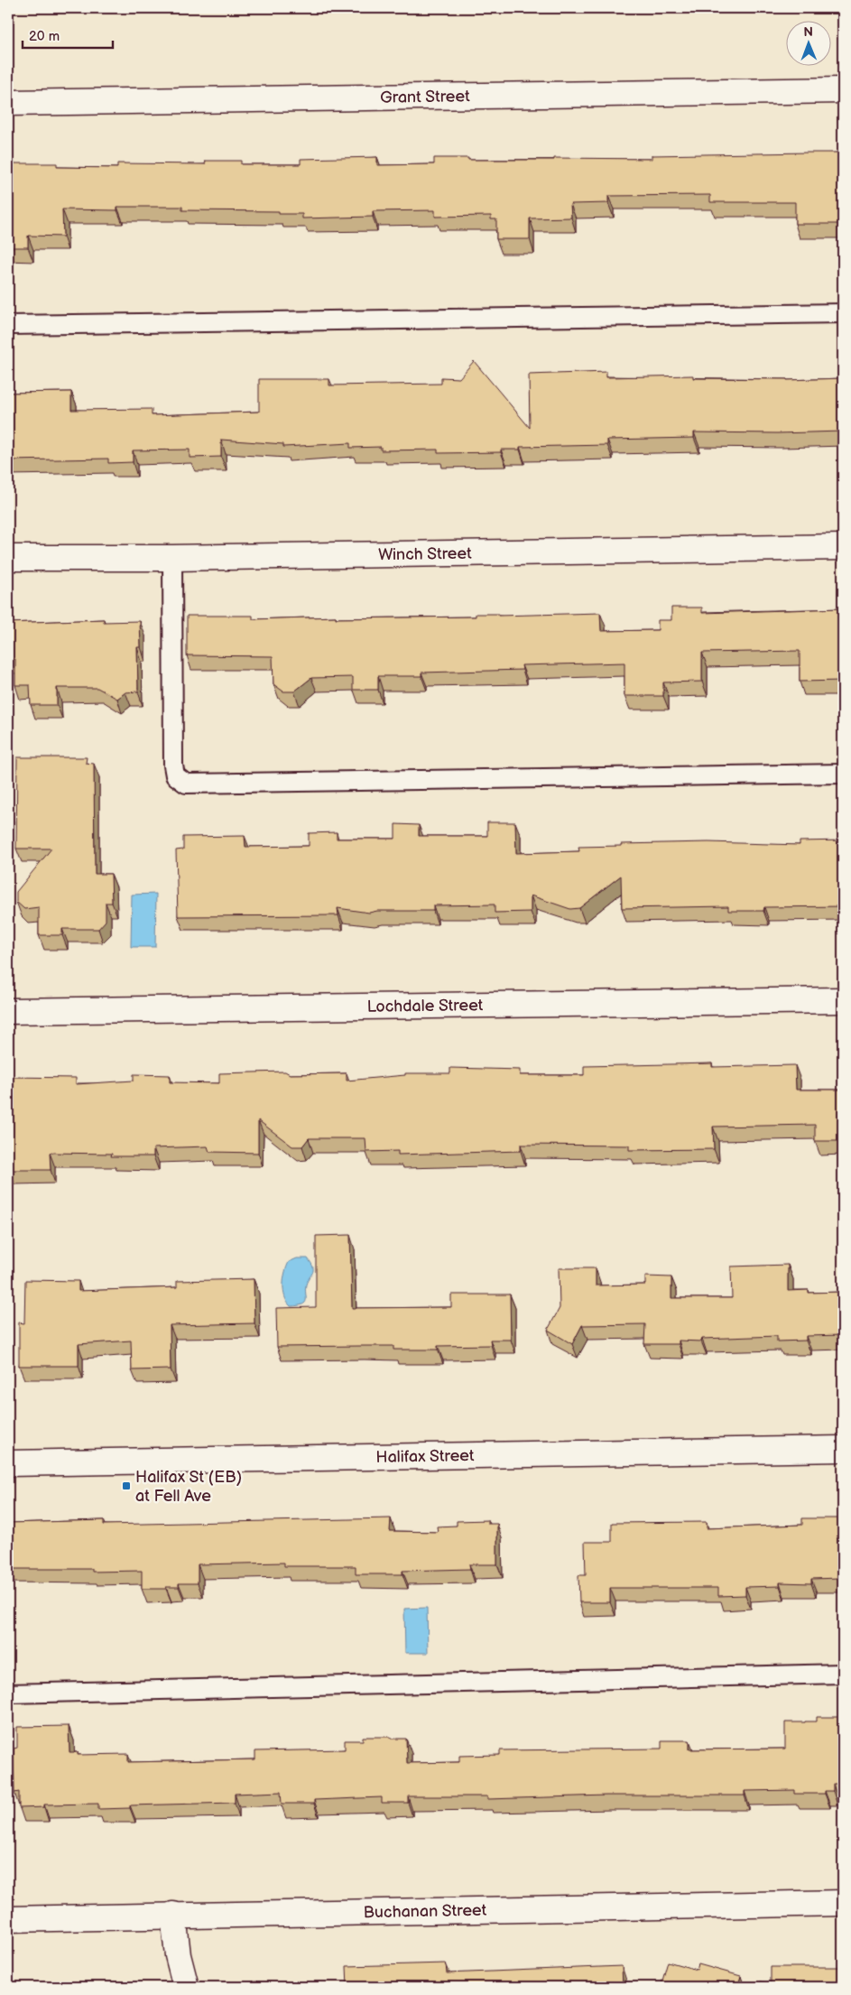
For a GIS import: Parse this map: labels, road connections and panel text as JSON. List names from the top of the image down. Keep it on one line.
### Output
{"streets":{"street":["Grant Street","Winch Street","Lochdale Street","Halifax Street","Buchanan Street"]},"places":{"transit":["Halifax St (EB) at Fell Ave"]},"scale_bar":"20 m","north":"top"}
